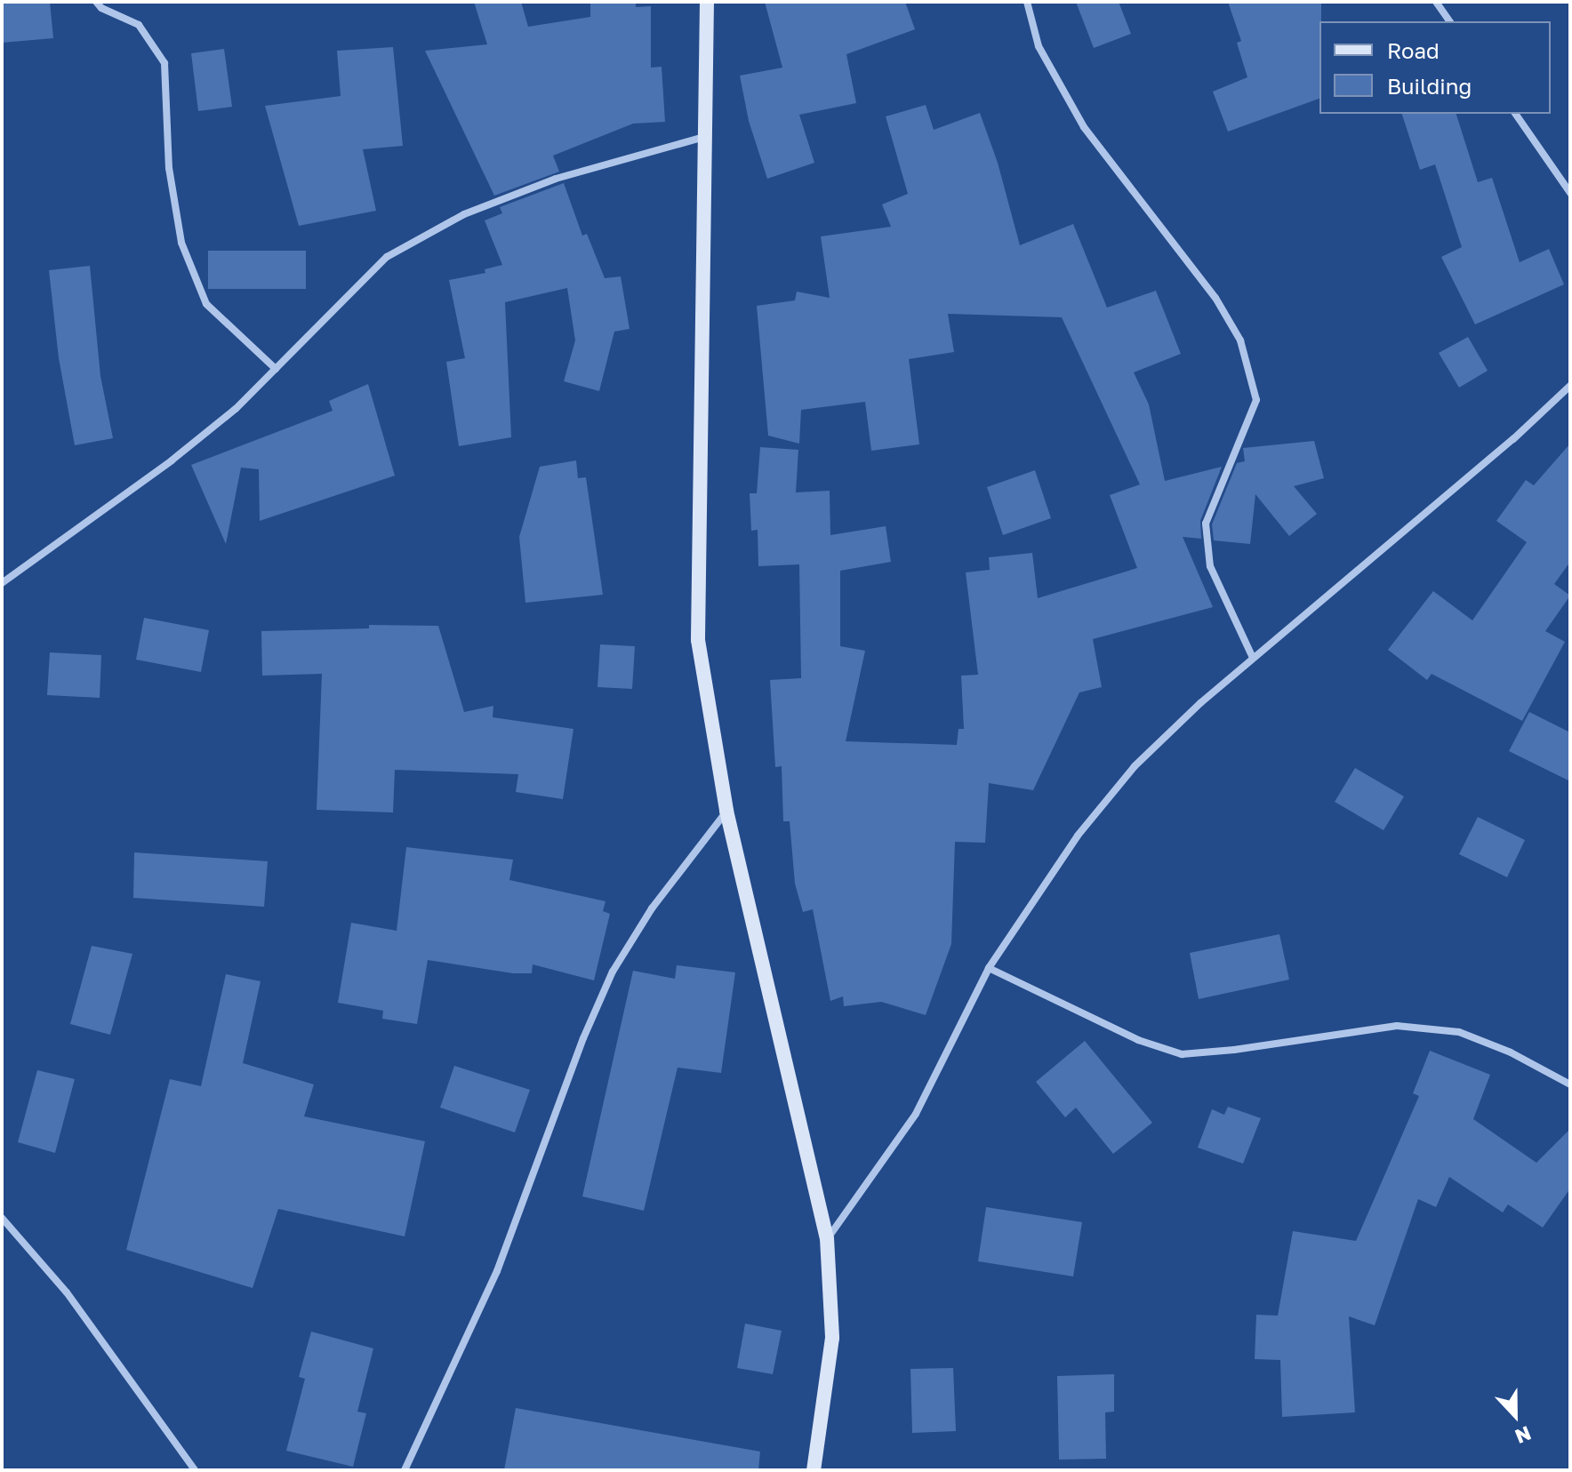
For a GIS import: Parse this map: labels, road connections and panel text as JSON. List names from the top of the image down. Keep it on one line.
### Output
{"legend":["Road","Building"],"north":"bottom"}
